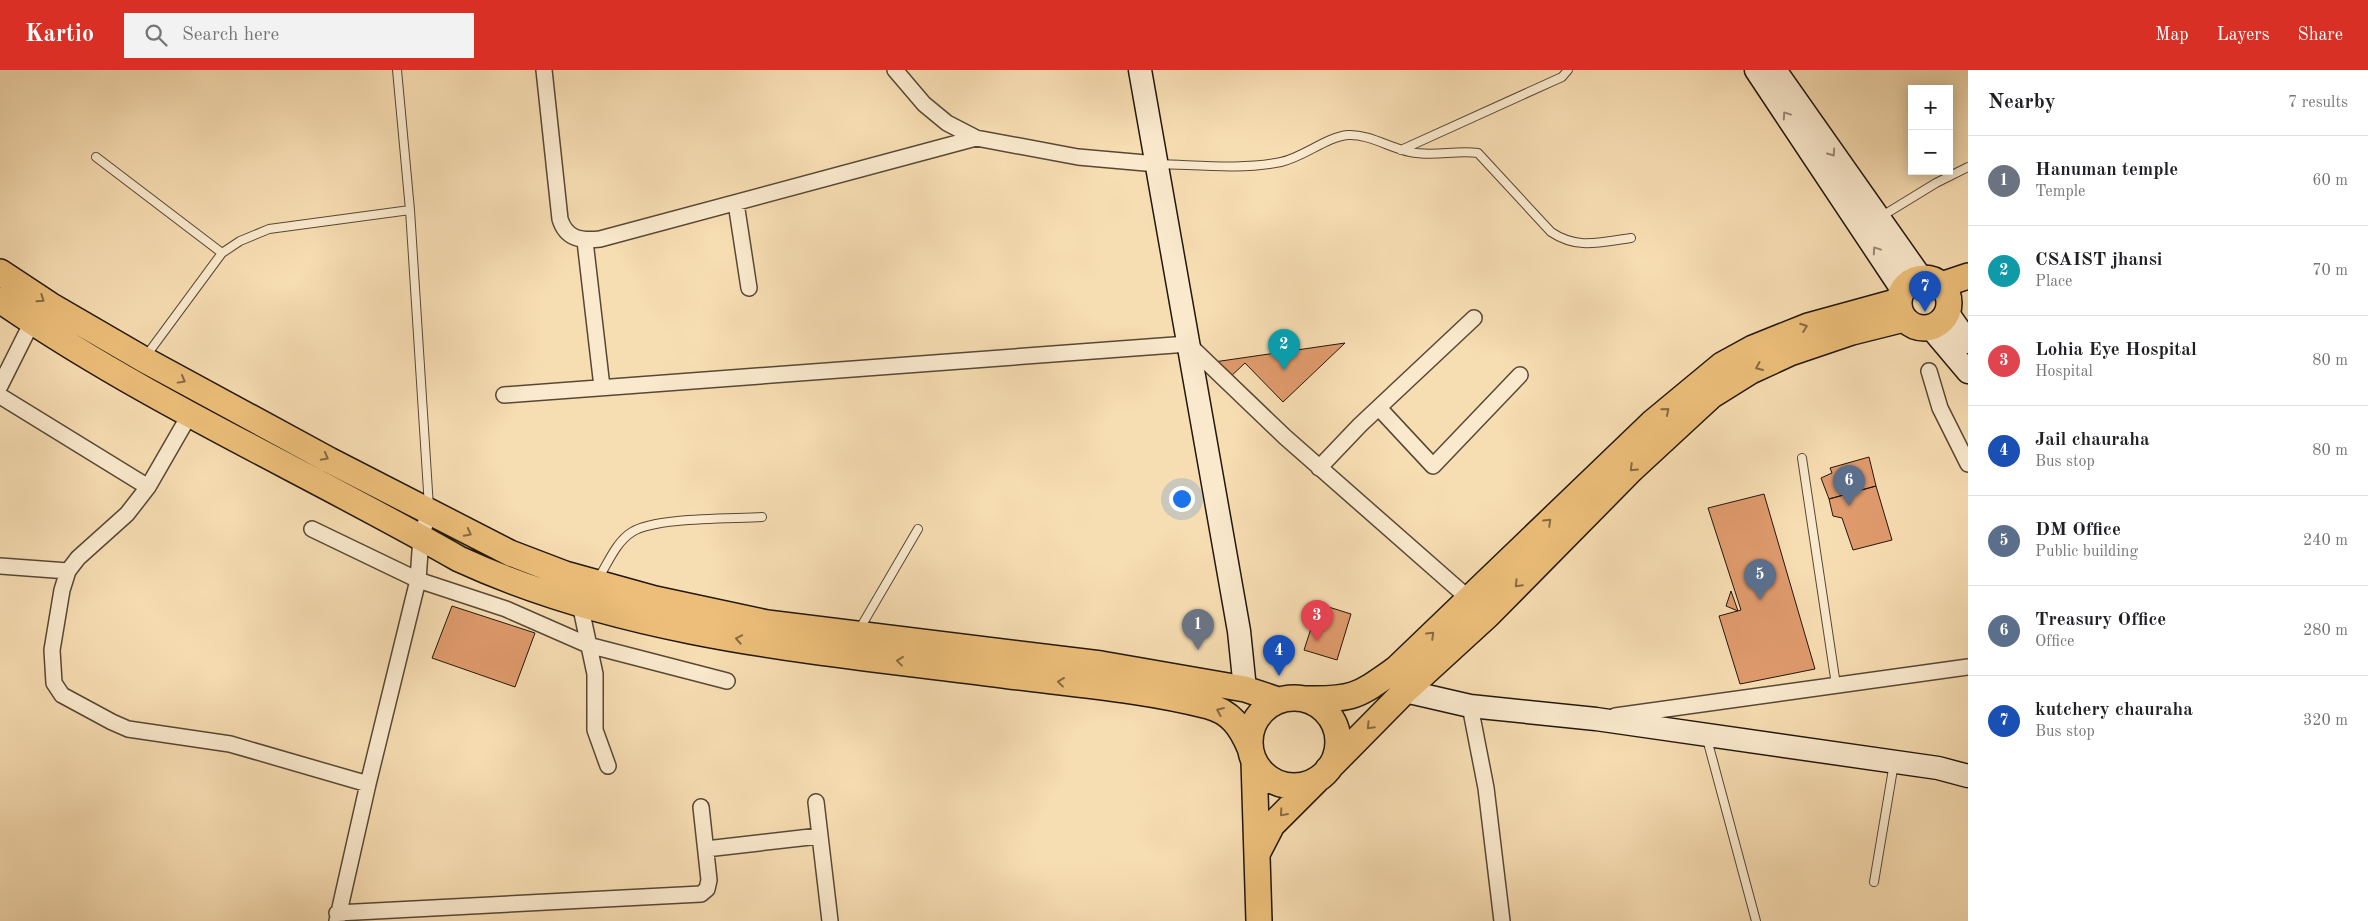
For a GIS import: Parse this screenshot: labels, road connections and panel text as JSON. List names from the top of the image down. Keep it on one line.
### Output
{"page":{"header":"Kartio","search":"Search here","nav":["Map","Layers","Share"],"heading":["Nearby","7 results"],"map_buttons":["+","−"],"list":[{"mark":"1","name":"Hanuman temple","note":"Temple","value":"60 m"},{"mark":"2","name":"CSAIST jhansi","note":"Place","value":"70 m"},{"mark":"3","name":"Lohia Eye Hospital","note":"Hospital","value":"80 m"},{"mark":"4","name":"Jail chauraha","note":"Bus stop","value":"80 m"},{"mark":"5","name":"DM Office","note":"Public building","value":"240 m"},{"mark":"6","name":"Treasury Office","note":"Office","value":"280 m"},{"mark":"7","name":"kutchery chauraha","note":"Bus stop","value":"320 m"}],"pins":["7","2","6","5","3","1","4"]}}
